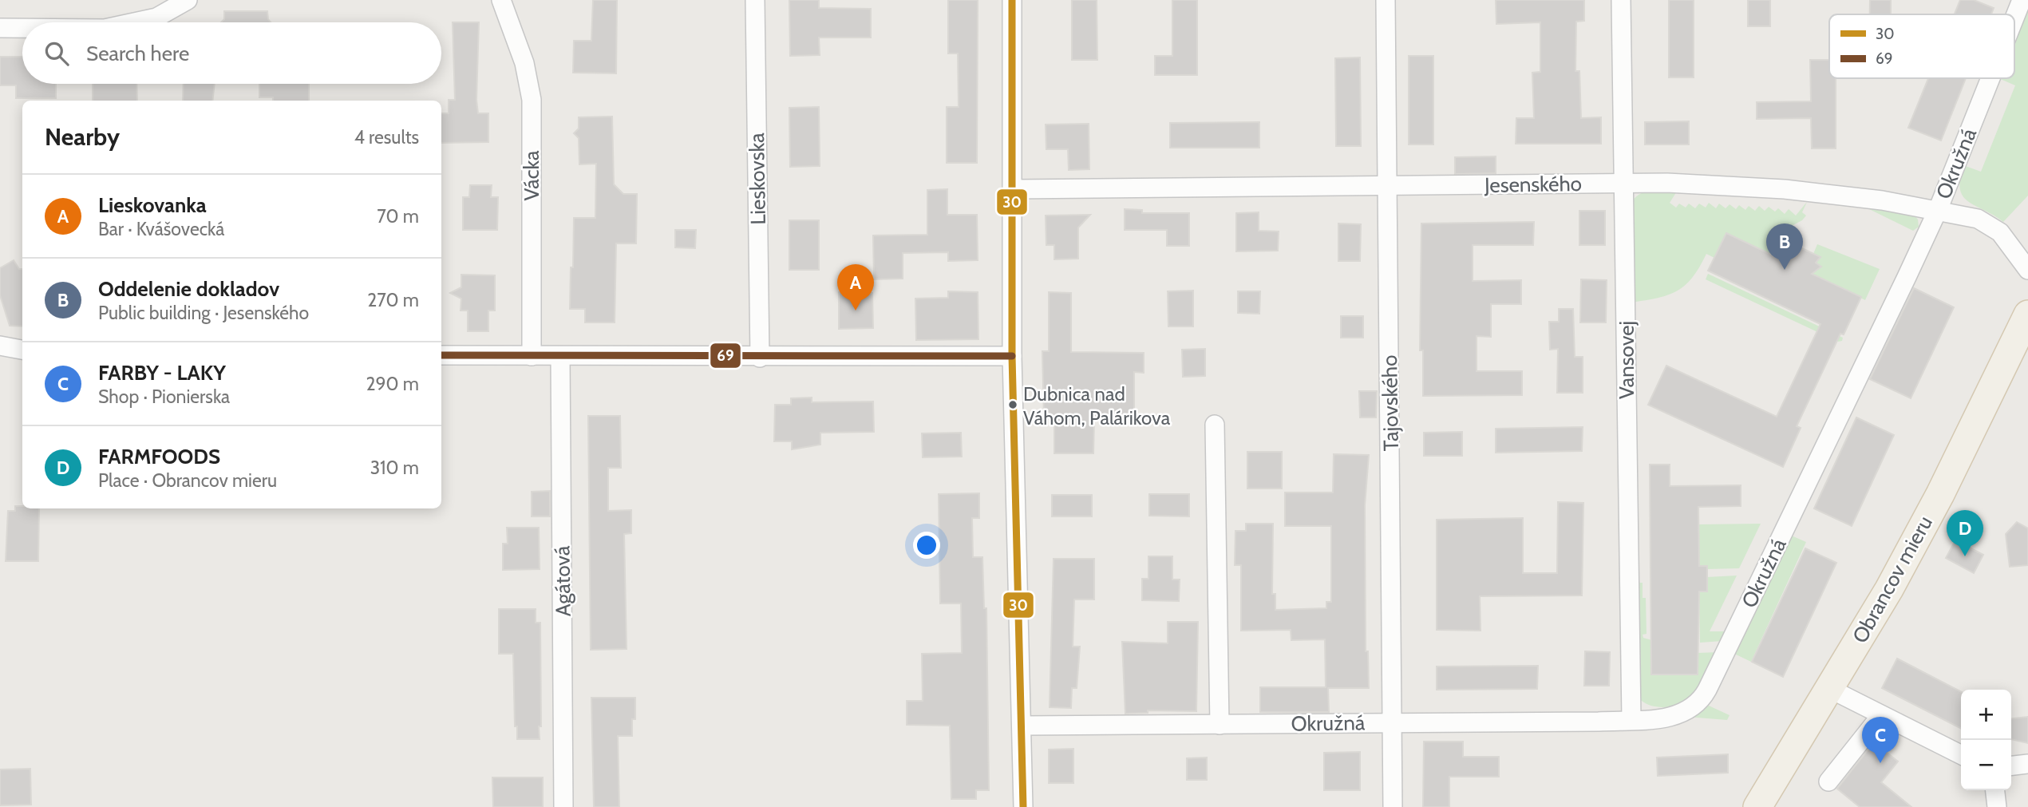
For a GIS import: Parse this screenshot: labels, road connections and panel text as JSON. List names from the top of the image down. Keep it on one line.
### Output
{"streets":{"main road":["Obrancov mieru"],"street":["Okružná","Vácka","Lieskovska","Jesenského","Vansovej","Tajovského","Agátová"]},"crossings":[["Okružná","Jesenského"],["Okružná","Vansovej"],["Okružná","Tajovského"],["Jesenského","Vansovej"],["Jesenského","Tajovského"]],"places":["Dubnica nad Váhom, Palárikova"],"lines":["transit line 30","transit line 69"],"legend":["30","69"],"page":{"search":"Search here","heading":["Nearby","4 results"],"list":[{"mark":"A","name":"Lieskovanka","note":"Bar · Kvášovecká","value":"70 m"},{"mark":"B","name":"Oddelenie dokladov","note":"Public building · Jesenského","value":"270 m"},{"mark":"C","name":"FARBY - LAKY","note":"Shop · Pionierska","value":"290 m"},{"mark":"D","name":"FARMFOODS","note":"Place · Obrancov mieru","value":"310 m"}],"pins":["B","A","D","C"],"map_buttons":["+","−"]}}
